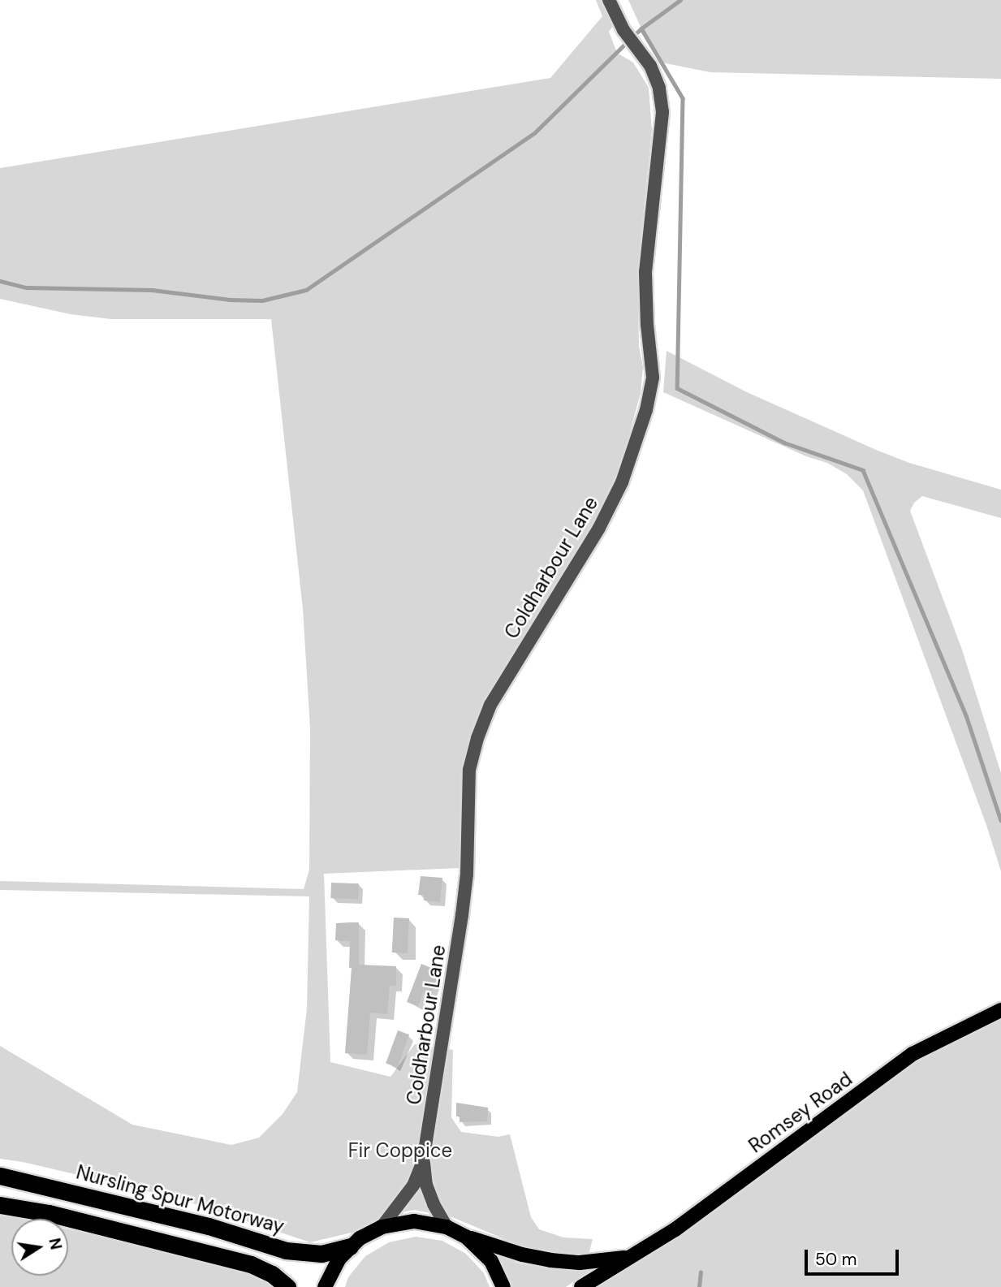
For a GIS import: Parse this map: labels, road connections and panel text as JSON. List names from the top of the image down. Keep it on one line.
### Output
{"streets":{"highway":["Nursling Spur Motorway"],"main road":["Romsey Road"],"street":["Coldharbour Lane"]},"parks":["Fir Coppice"],"scale_bar":"50 m","north":"right"}
